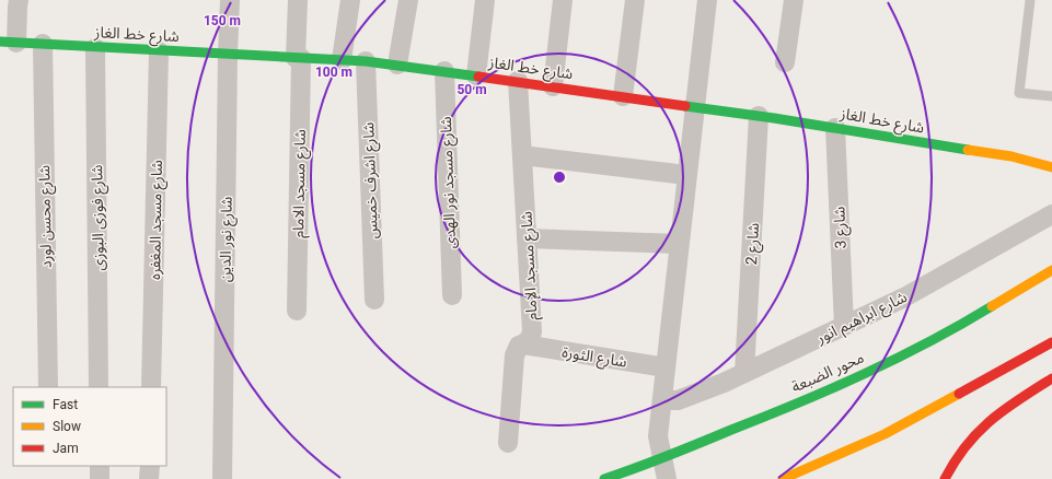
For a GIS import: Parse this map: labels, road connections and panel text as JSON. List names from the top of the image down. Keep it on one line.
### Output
{"streets":{"main road":["شارع خط الغاز","محور الضبعة"],"street":["شارع اشرف خميس","شارع مسجد نور الهدى","شارع مسجد الامام","شارع محسن لورد","شارع فوزى البوزى","شارع مسجد المغفره","شارع 3","شارع نور الدين","شارع 2","شارع مسجد الإمام","شارع ابراهيم انور","شارع الثورة"]},"crossings":[["شارع خط الغاز","شارع اشرف خميس"],["شارع خط الغاز","شارع مسجد نور الهدى"],["شارع خط الغاز","شارع مسجد الامام"],["شارع خط الغاز","شارع محسن لورد"],["شارع خط الغاز","شارع فوزى البوزى"],["شارع خط الغاز","شارع مسجد المغفره"],["شارع خط الغاز","شارع 3"],["شارع خط الغاز","شارع نور الدين"],["شارع خط الغاز","شارع 2"],["شارع خط الغاز","شارع مسجد الإمام"],["شارع 3","شارع ابراهيم انور"],["شارع 2","شارع ابراهيم انور"],["شارع مسجد الإمام","شارع الثورة"]],"legend":["Fast","Slow","Jam"],"rings":["150 m","100 m","50 m"]}
